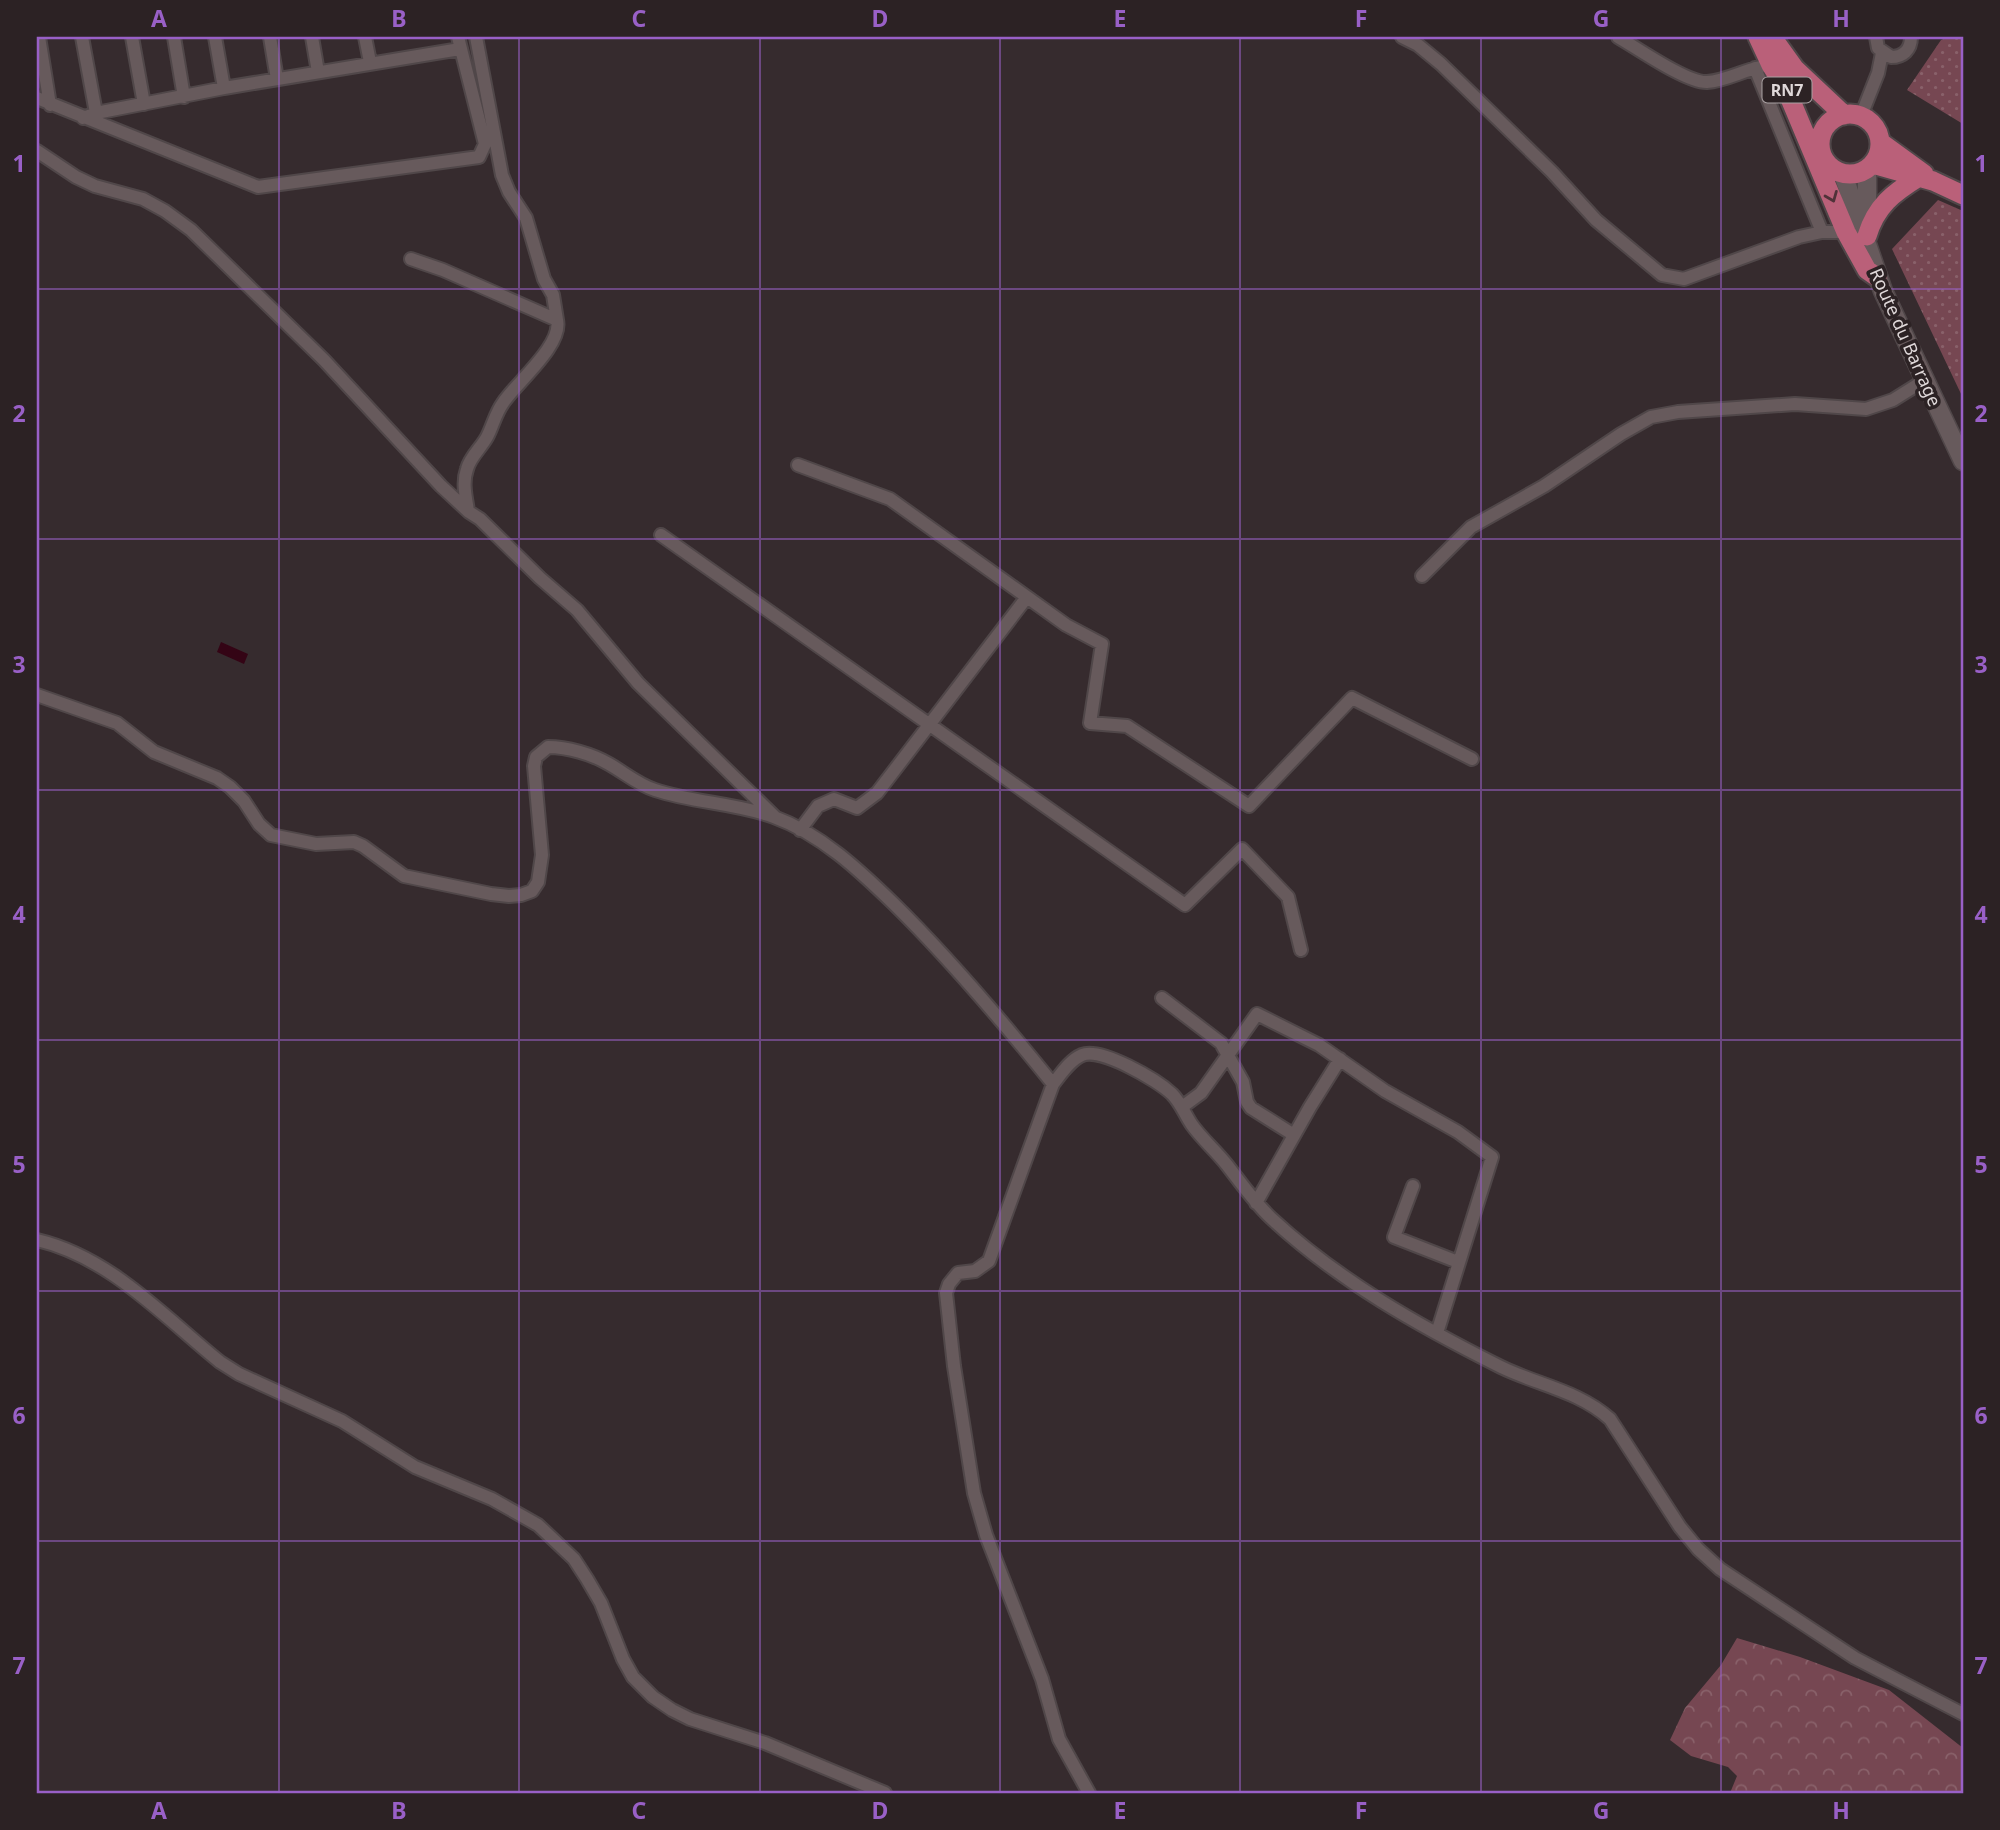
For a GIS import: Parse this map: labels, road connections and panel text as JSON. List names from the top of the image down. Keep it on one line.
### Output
{"streets":{"main road":["RN7","Route du Barrage"]},"crossings":[["RN7","Route du Barrage"]],"grid":{"columns":["A","B","C","D","E","F","G","H"],"rows":["1","2","3","4","5","6","7"]}}
